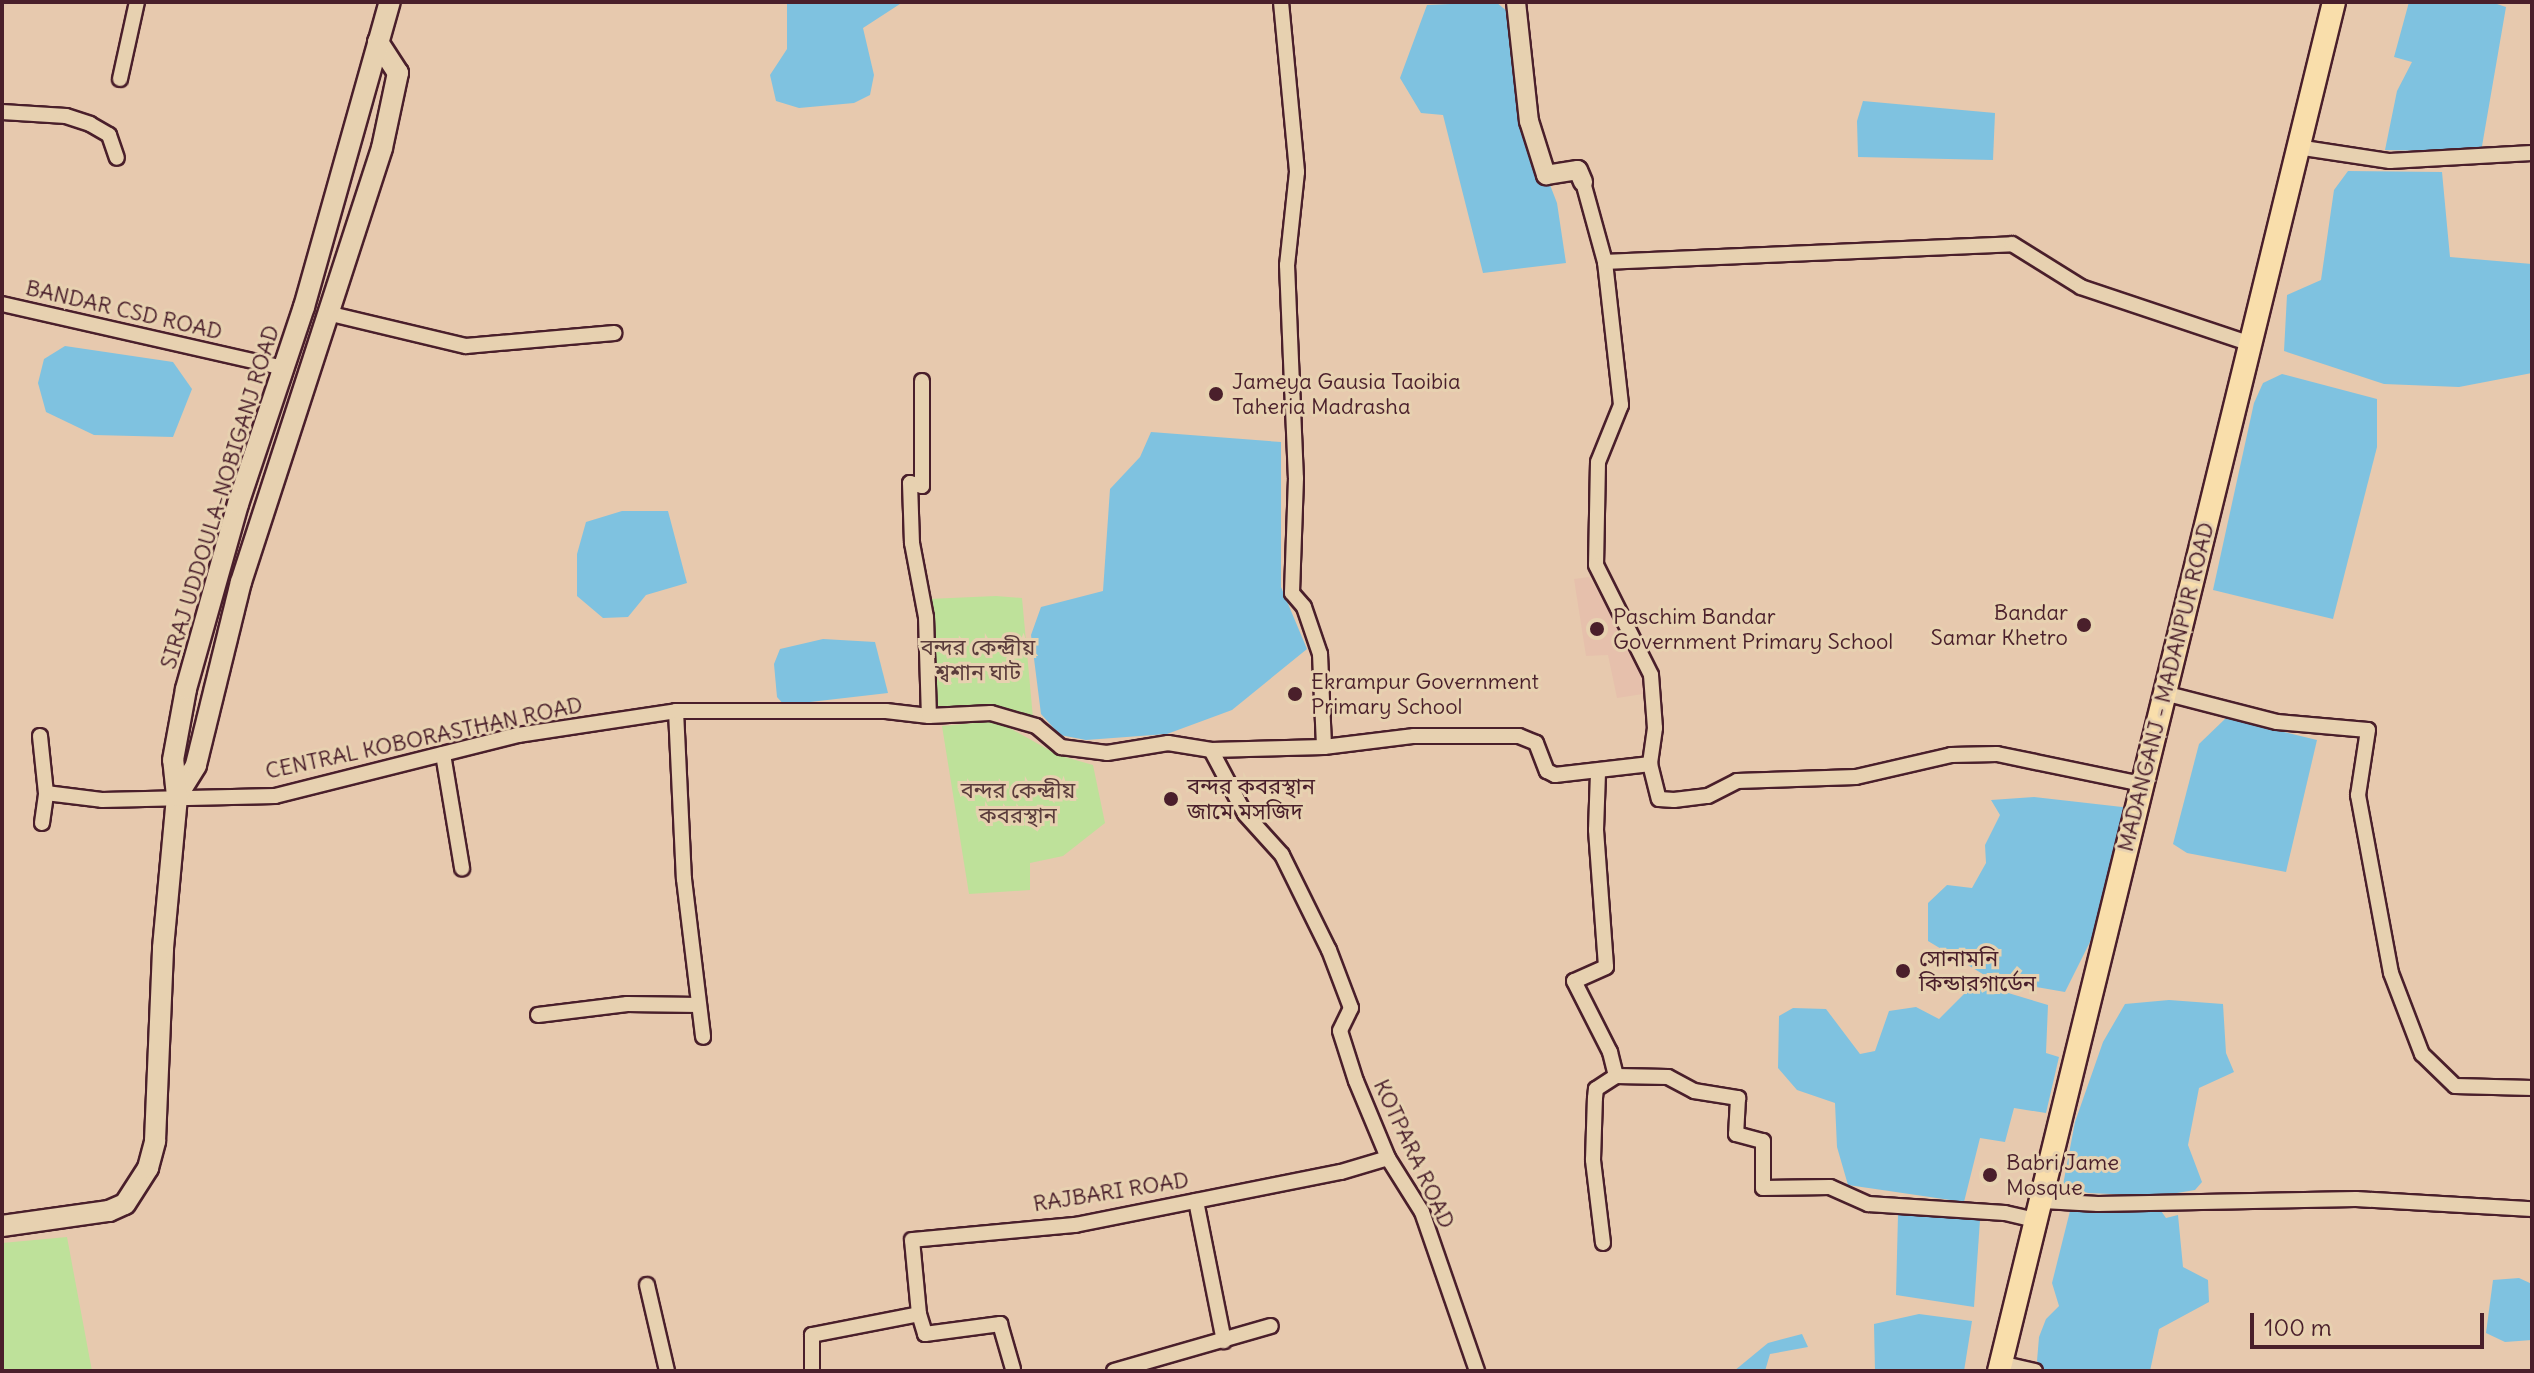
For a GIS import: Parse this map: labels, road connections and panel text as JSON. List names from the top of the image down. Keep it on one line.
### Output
{"streets":{"main road":["SIRAJ UDDOULA-NOBIGANJ ROAD","MADANGANJ - MADANPUR ROAD"],"street":["BANDAR CSD ROAD","CENTRAL KOBORASTHAN ROAD","KOTPARA ROAD","RAJBARI ROAD"]},"crossings":[["BANDAR CSD ROAD","SIRAJ UDDOULA-NOBIGANJ ROAD"],["SIRAJ UDDOULA-NOBIGANJ ROAD","CENTRAL KOBORASTHAN ROAD"],["CENTRAL KOBORASTHAN ROAD","KOTPARA ROAD"],["KOTPARA ROAD","RAJBARI ROAD"]],"parks":["বন্দর কেন্দ্রীয় শ্বশান ঘাট","বন্দর কেন্দ্রীয় কবরস্থান"],"places":["Jameya Gausia Taoibia Taheria Madrasha","Bandar Samar Khetro","Paschim Bandar Government Primary School","Ekrampur Government Primary School","বন্দর কবরস্থান জামে মসজিদ","সোনামনি কিন্ডারগার্ডেন","Babri Jame Mosque"],"scale_bar":"100 m"}
